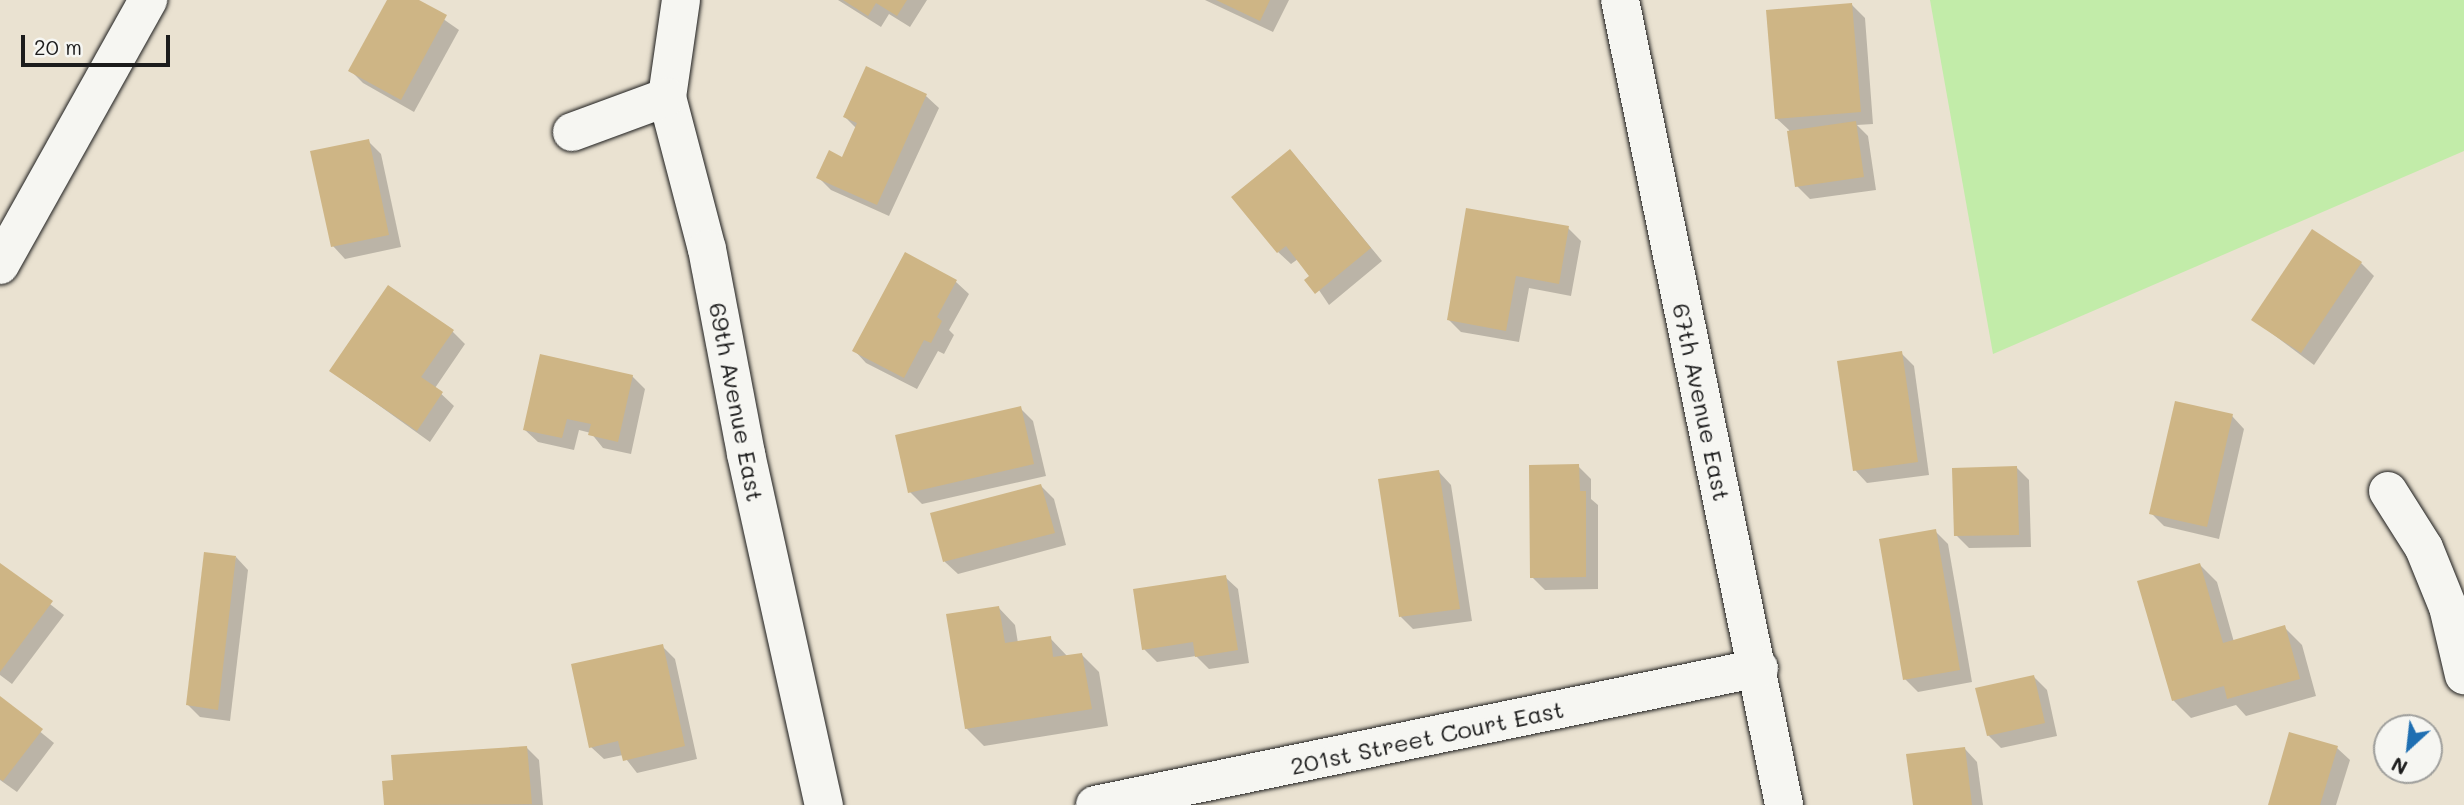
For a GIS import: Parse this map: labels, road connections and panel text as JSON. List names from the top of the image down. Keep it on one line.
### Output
{"streets":{"street":["69th Avenue East","67th Avenue East","201st Street Court East"]},"crossings":[["67th Avenue East","201st Street Court East"]],"scale_bar":"20 m","north":"bottom left"}
